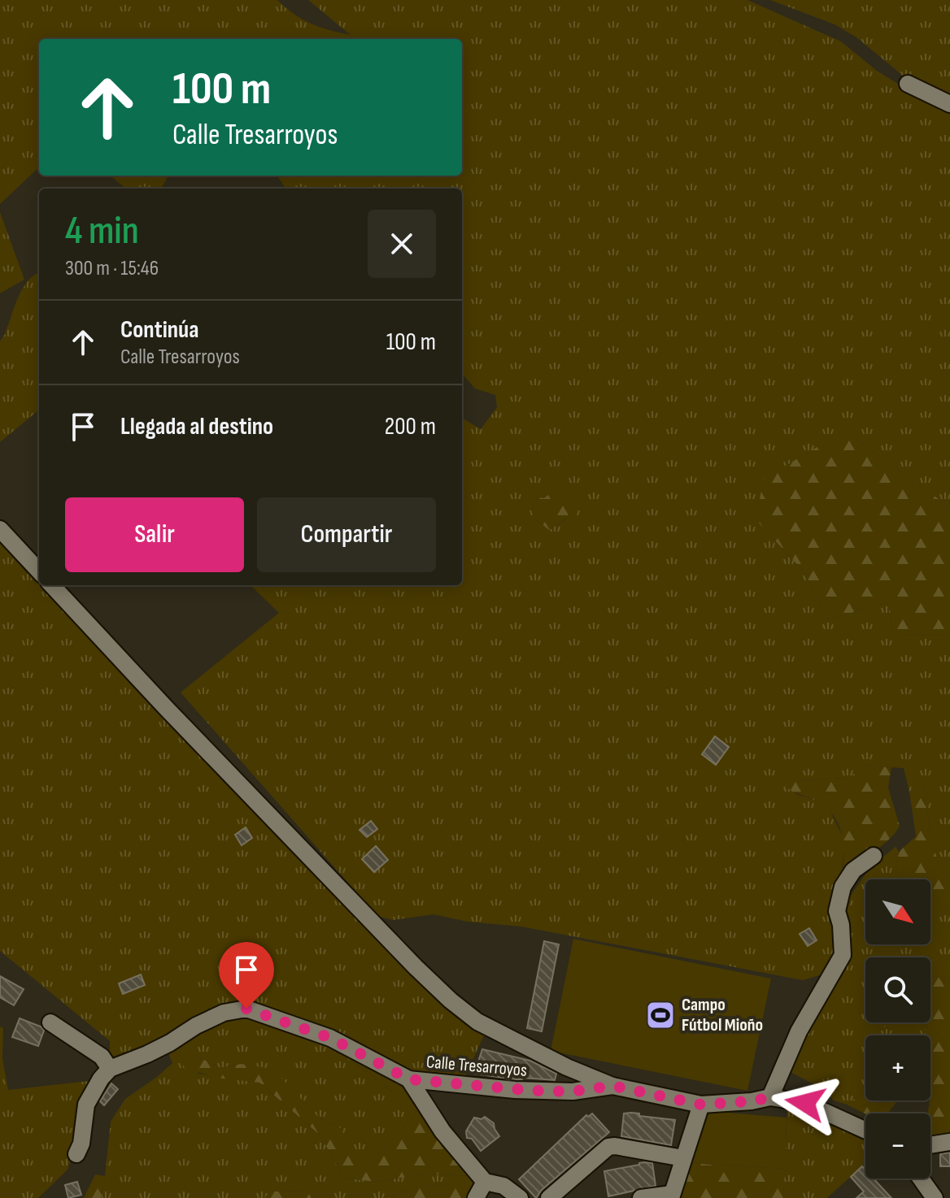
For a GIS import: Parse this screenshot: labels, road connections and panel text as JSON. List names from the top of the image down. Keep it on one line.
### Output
{"streets":{"street":["Calle Tresarroyos"]},"places":{"sports":["Campo Fútbol Mioño"]},"north":"bottom right","page":{"turn":["100 m","Calle Tresarroyos"],"heading":["4 min","300 m · 15:46"],"list":[{"name":"Continúa","note":"Calle Tresarroyos","value":"100 m"},{"name":"Llegada al destino","value":"200 m"}],"buttons":["Salir","Compartir"],"map_buttons":["+","−"]}}
